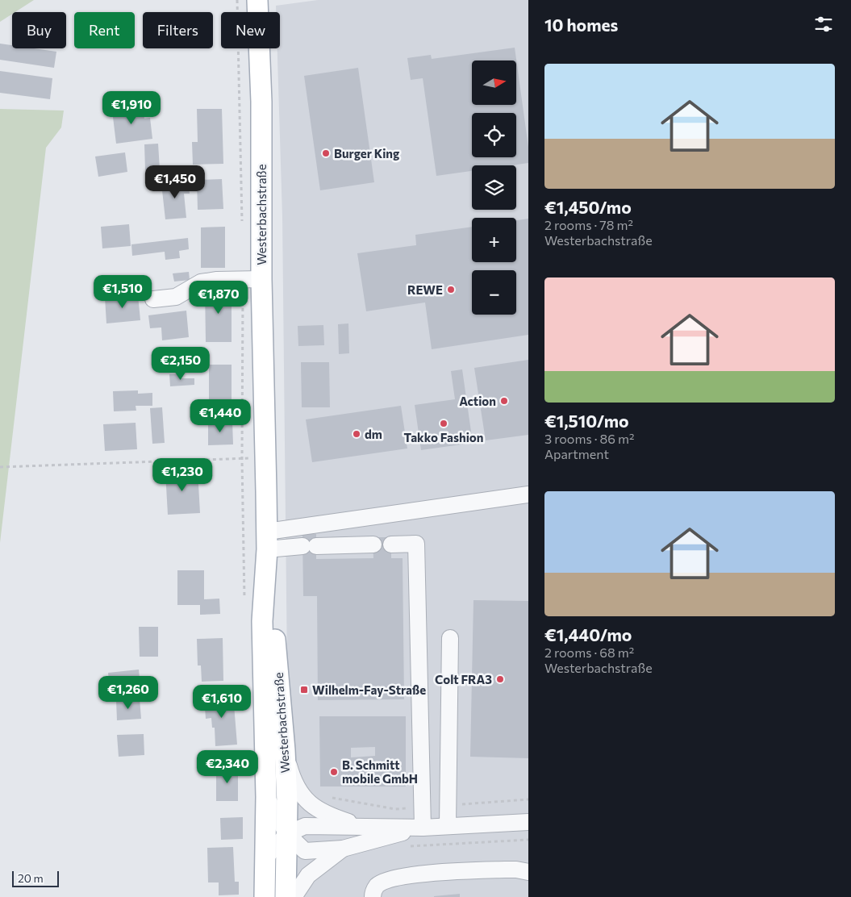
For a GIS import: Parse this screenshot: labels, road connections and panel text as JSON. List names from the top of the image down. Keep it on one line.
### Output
{"streets":{"main road":["Westerbachstraße"]},"places":{"other":["Burger King","REWE","Action","Takko Fashion","dm","Colt FRA3","B. Schmitt mobile GmbH"],"transit":["Wilhelm-Fay-Straße"]},"scale_bar":"20 m","north":"right","page":{"heading":"10 homes","chip":["Buy","Rent","Filters","New"],"list":[{"name":"€1,450/mo","note":"2 rooms · 78 m² · Westerbachstraße"},{"name":"€1,510/mo","note":"3 rooms · 86 m² · Apartment"},{"name":"€1,440/mo","note":"2 rooms · 68 m² · Westerbachstraße"}],"map_buttons":["+","−"],"price":["€1,910","€1,450","€1,510","€1,870","€2,150","€1,440","€1,230","€1,260","€1,610","€2,340"],"scale":"20 m"}}
